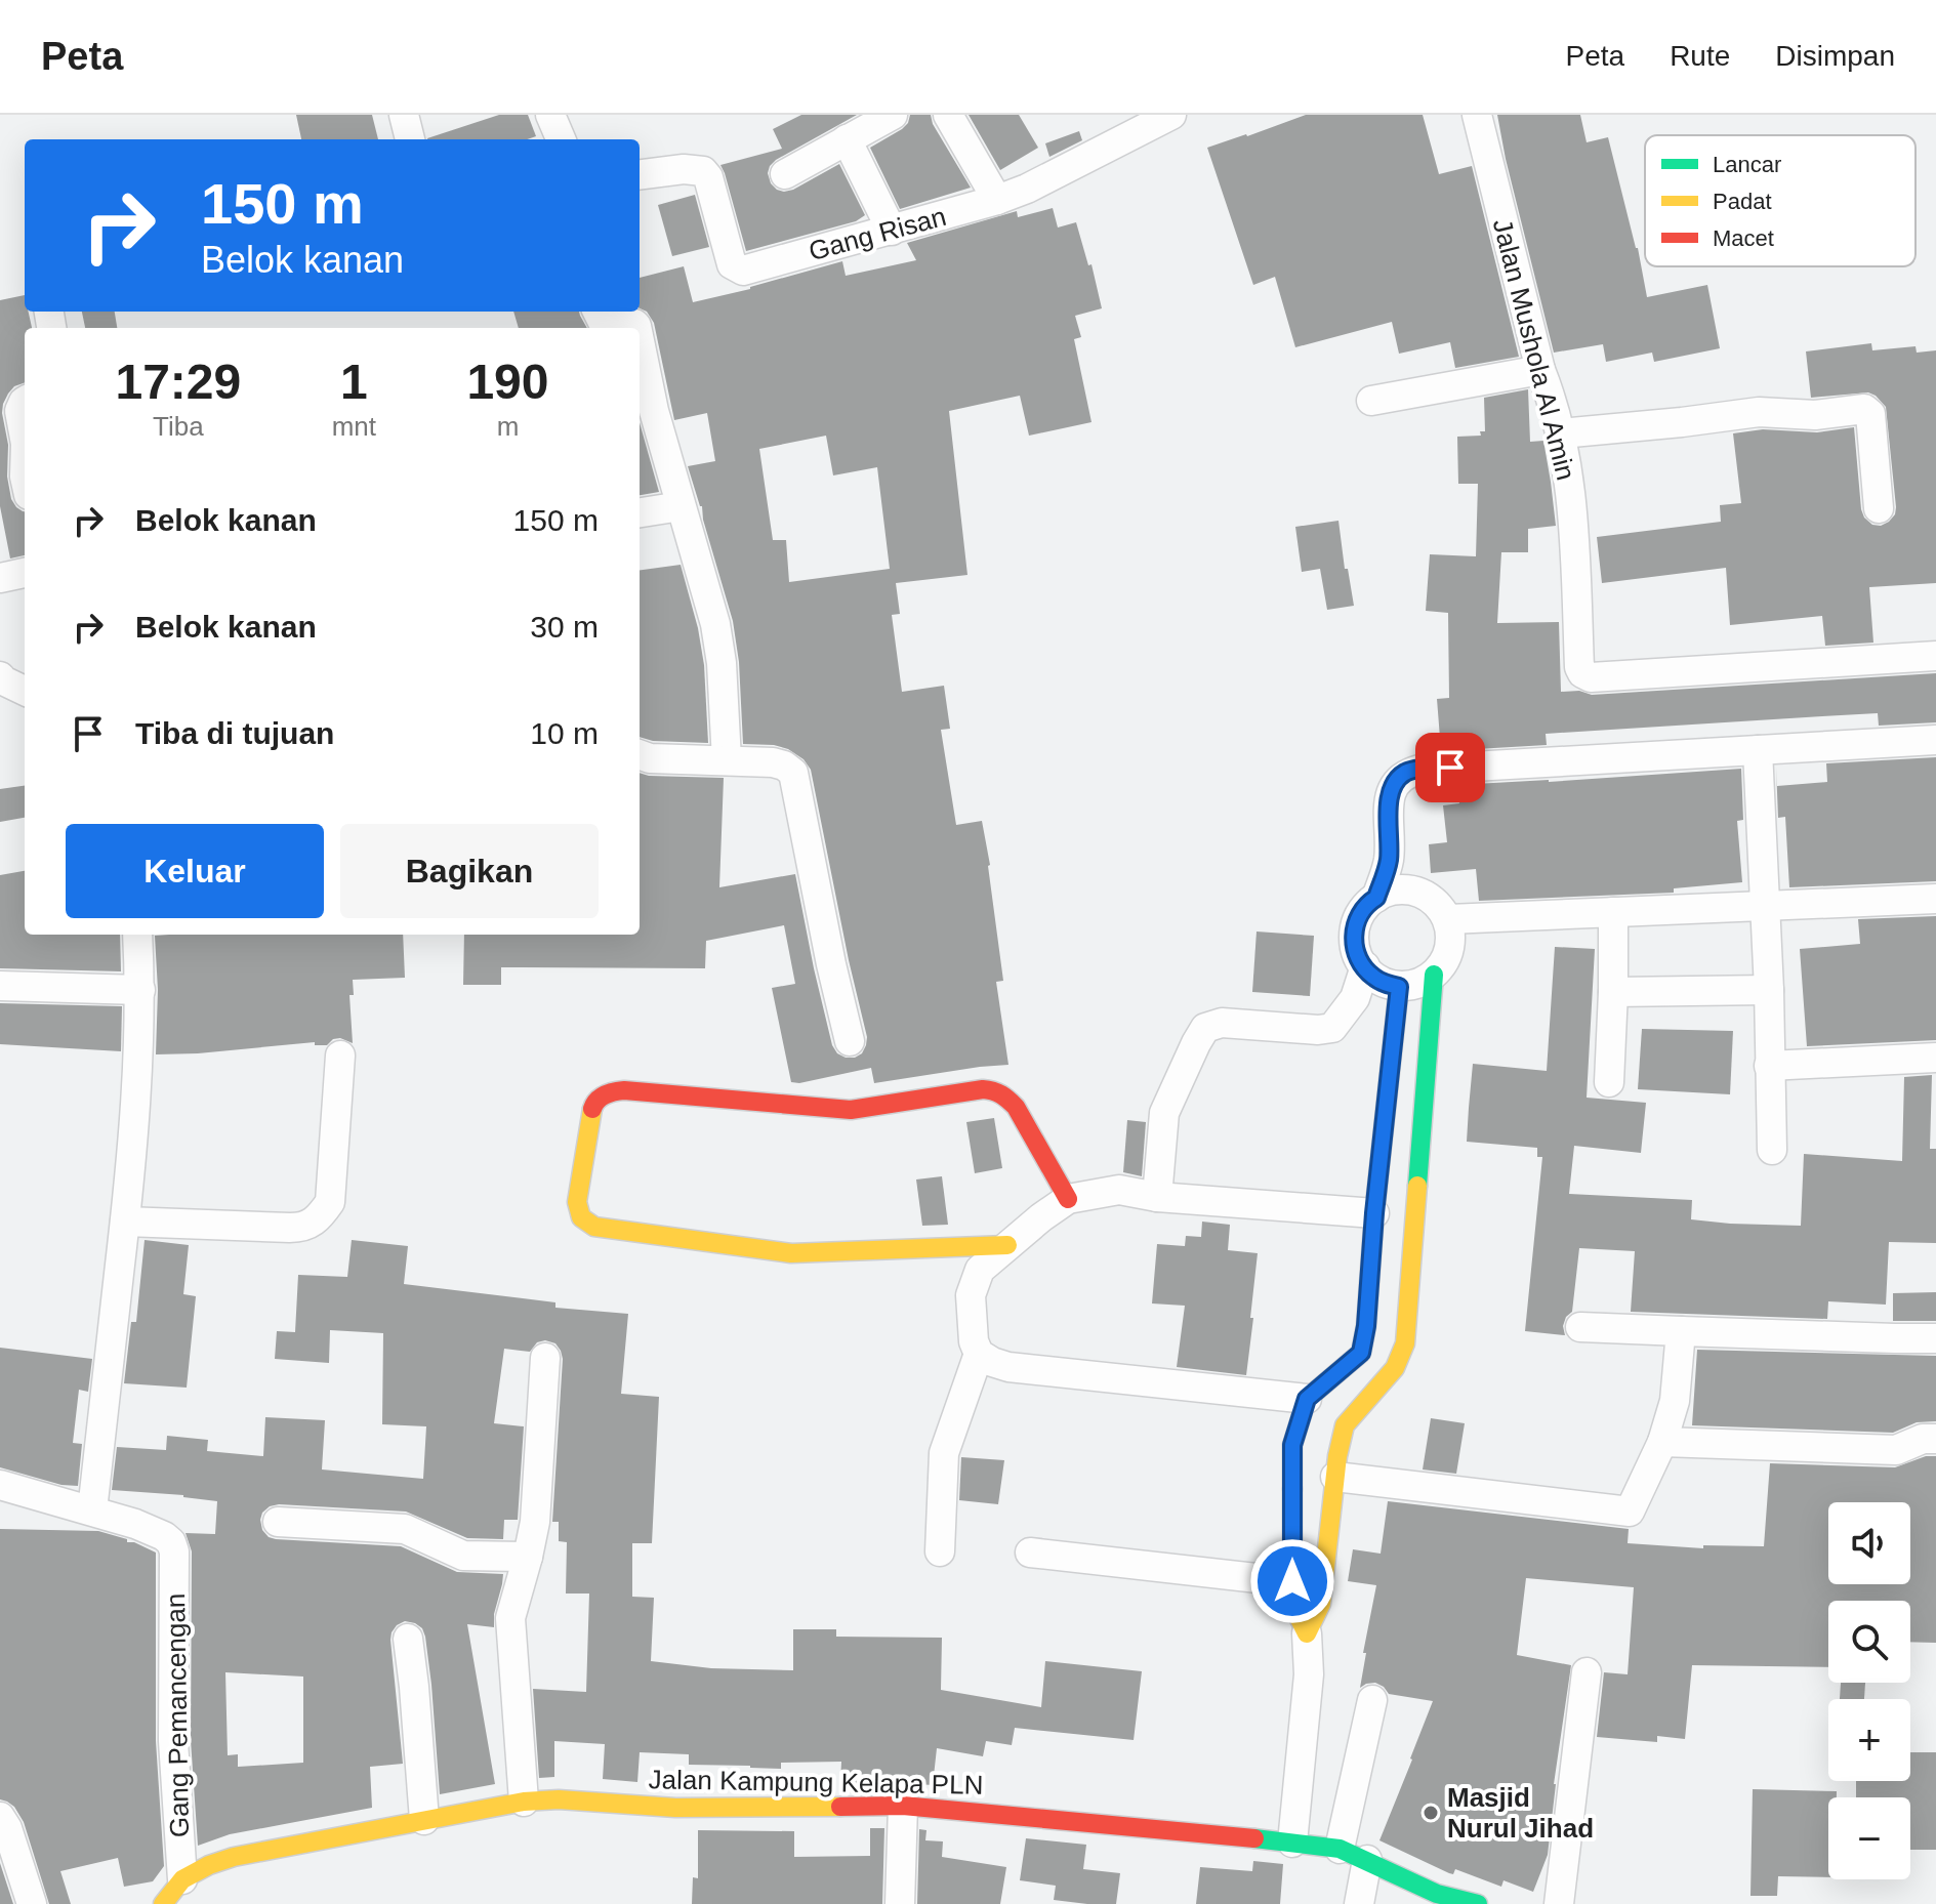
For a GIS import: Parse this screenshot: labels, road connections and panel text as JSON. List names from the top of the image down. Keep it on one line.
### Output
{"streets":{"street":["Gang Risan","Jalan Mushola Al Amin","Gang Pemancengan","Jalan Kampung Kelapa PLN"]},"crossings":[["Gang Pemancengan","Jalan Kampung Kelapa PLN"]],"places":["Masjid Nurul Jihad"],"legend":["Lancar","Padat","Macet"],"page":{"header":"Peta","nav":["Peta","Rute","Disimpan"],"turn":["150 m","Belok kanan"],"eta":["17:29","Tiba","1","mnt","190","m"],"list":[{"name":"Belok kanan","value":"150 m"},{"name":"Belok kanan","value":"30 m"},{"name":"Tiba di tujuan","value":"10 m"}],"buttons":["Keluar","Bagikan"],"map_buttons":["+","−"]}}
